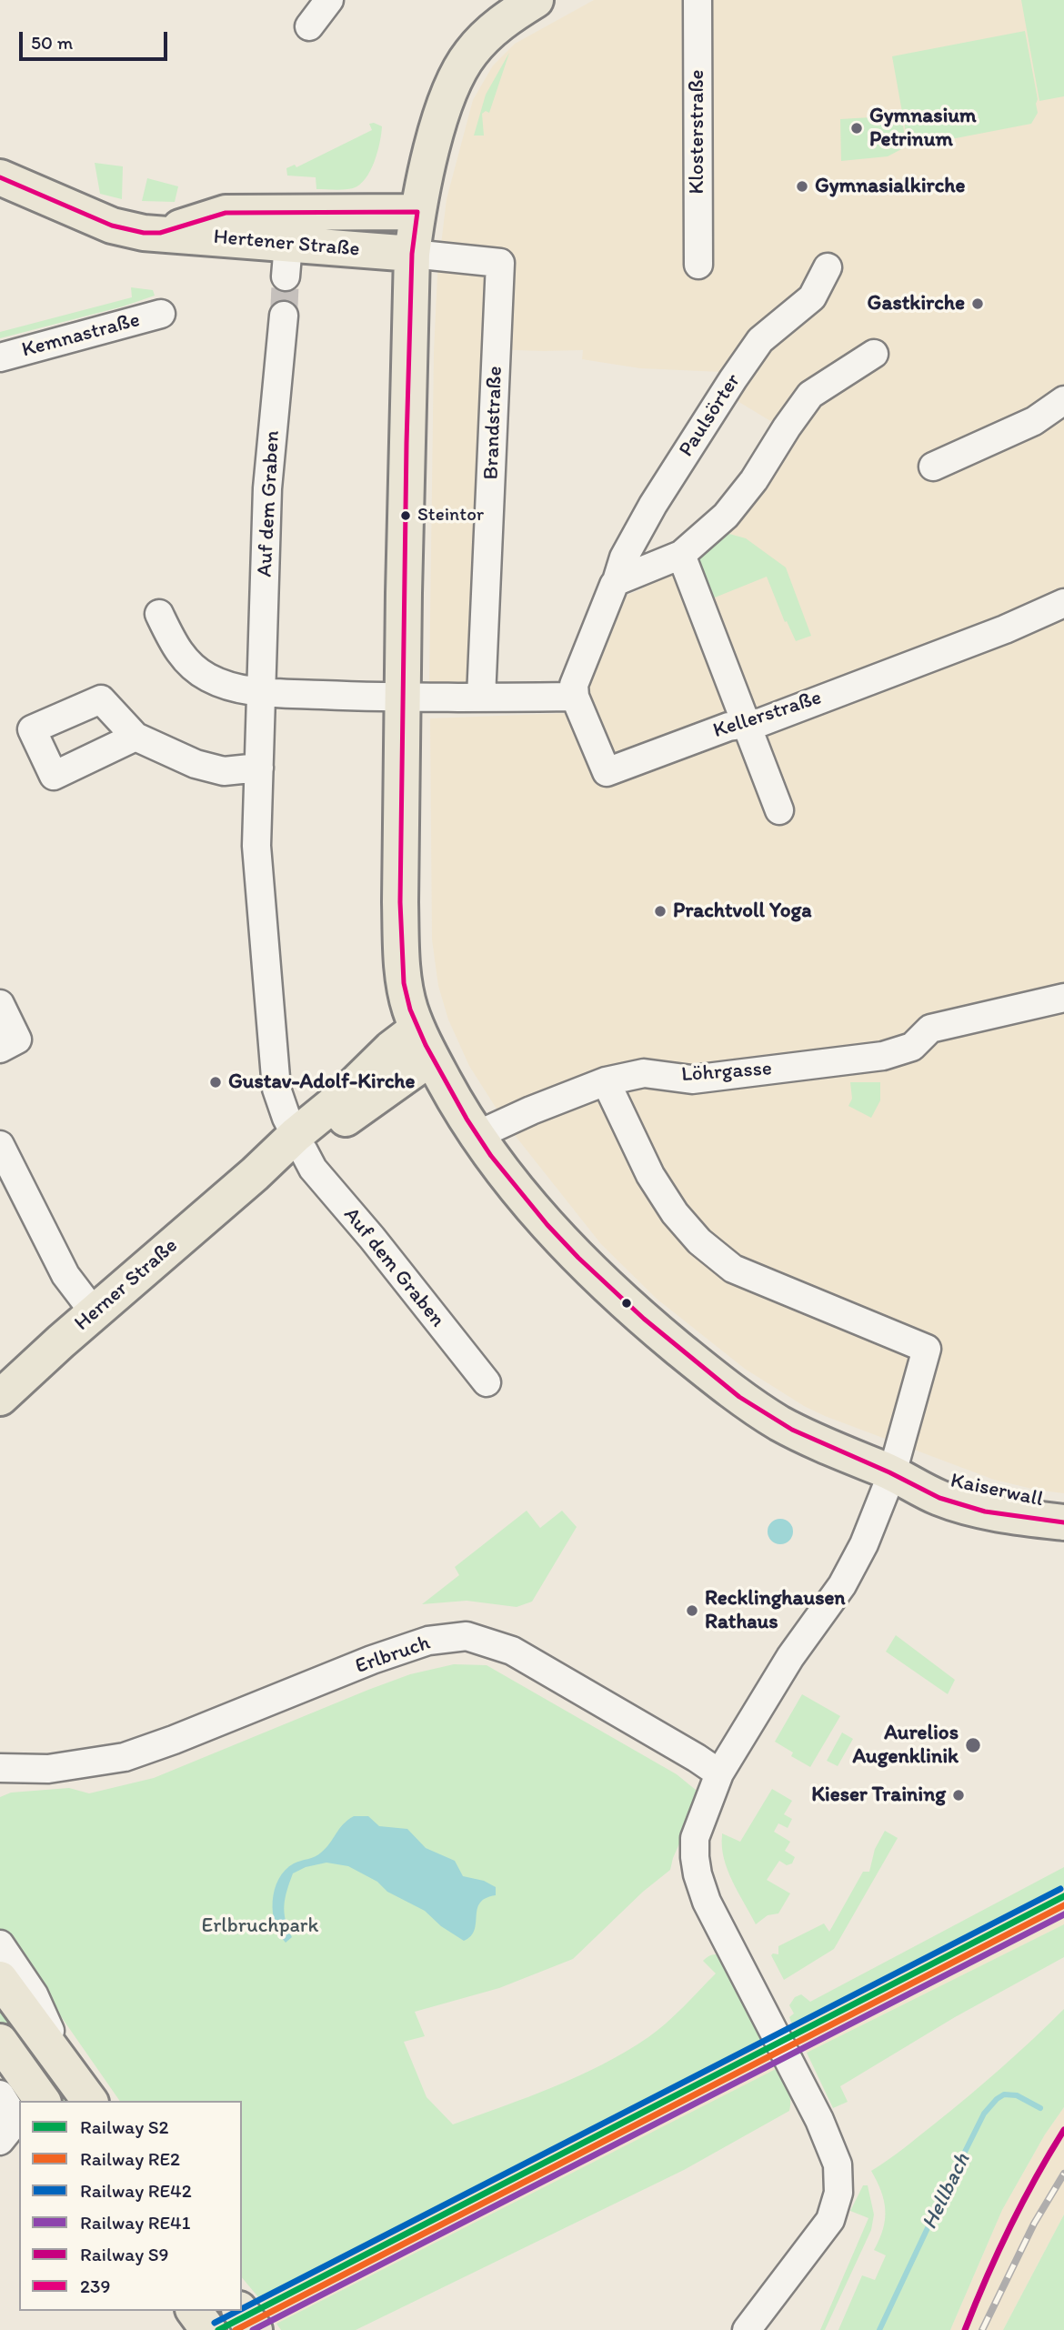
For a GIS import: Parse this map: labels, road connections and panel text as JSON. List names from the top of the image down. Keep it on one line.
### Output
{"streets":{"main road":["Hertener Straße","Herner Straße","Kaiserwall"],"street":["Klosterstraße","Kemnastraße","Paulsörter","Brandstraße","Auf dem Graben","Kellerstraße","Löhrgasse","Erlbruch"]},"crossings":[["Hertener Straße","Brandstraße"],["Hertener Straße","Kaiserwall"],["Paulsörter","Kellerstraße"],["Brandstraße","Kaiserwall"],["Auf dem Graben","Herner Straße"],["Löhrgasse","Kaiserwall"],["Herner Straße","Kaiserwall"]],"water":["Hellbach"],"parks":["Erlbruchpark"],"places":["Gymnasium Petrinum","Gymnasialkirche","Gastkirche","Steintor","Prachtvoll Yoga","Gustav-Adolf-Kirche","Recklinghausen Rathaus","Aurelios Augenklinik","Kieser Training"],"lines":["transit line 239","rail line RE42","rail line S2","rail line RE2","rail line RE41","rail line S9"],"legend":["Railway S2","Railway RE2","Railway RE42","Railway RE41","Railway S9","239"],"scale_bar":"50 m"}
